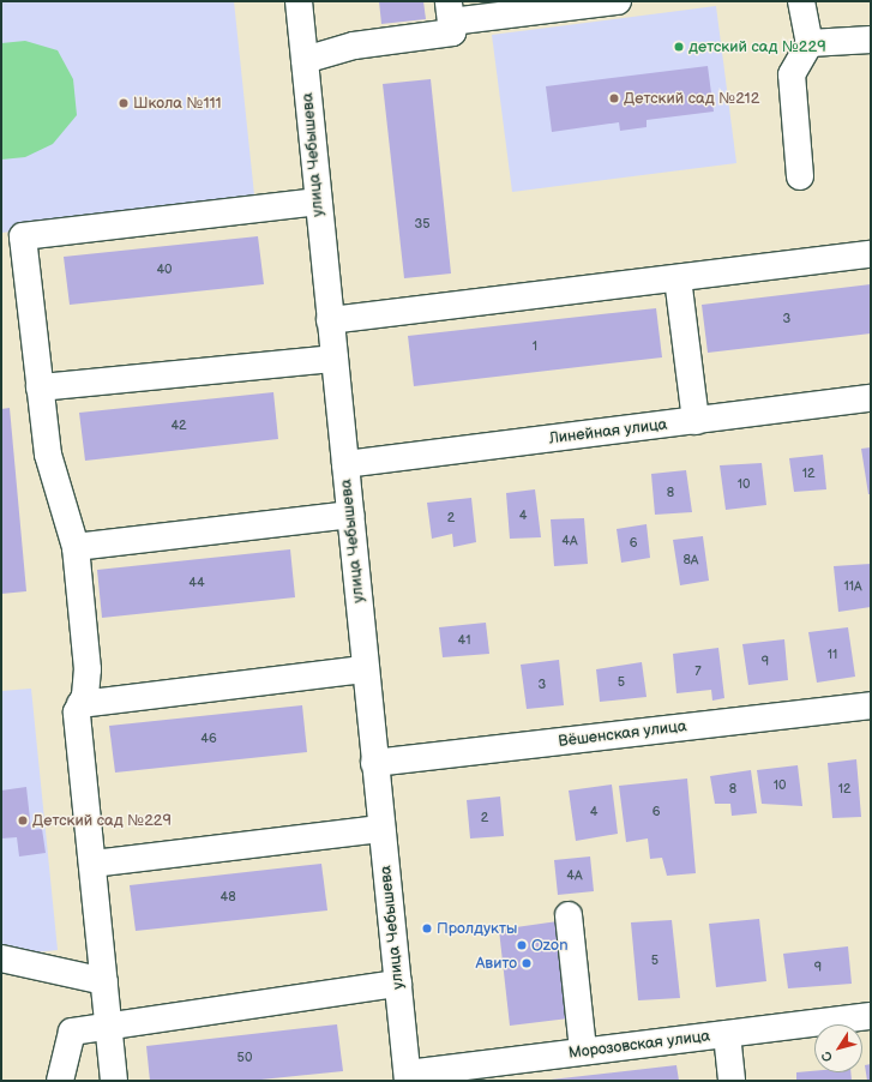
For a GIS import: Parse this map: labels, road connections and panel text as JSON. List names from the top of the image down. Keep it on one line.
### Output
{"streets":{"street":["улица Чебышева","Линейная улица","Вёшенская улица","Морозовская улица"]},"crossings":[["улица Чебышева","Линейная улица"],["улица Чебышева","Вёшенская улица"],["улица Чебышева","Морозовская улица"]],"places":["детский сад №229","Детский сад №212","Школа №111","Детский сад №229","Пролдукты","Ozon","Авито"],"house_numbers":["35","40","3","1","42","12","10","8","4","2","4А","6","8А","44","11А","41","11","9","7","5","3","46","10","8","12","4","6","2","4А","48","5","9","50"],"north":"bottom left"}
